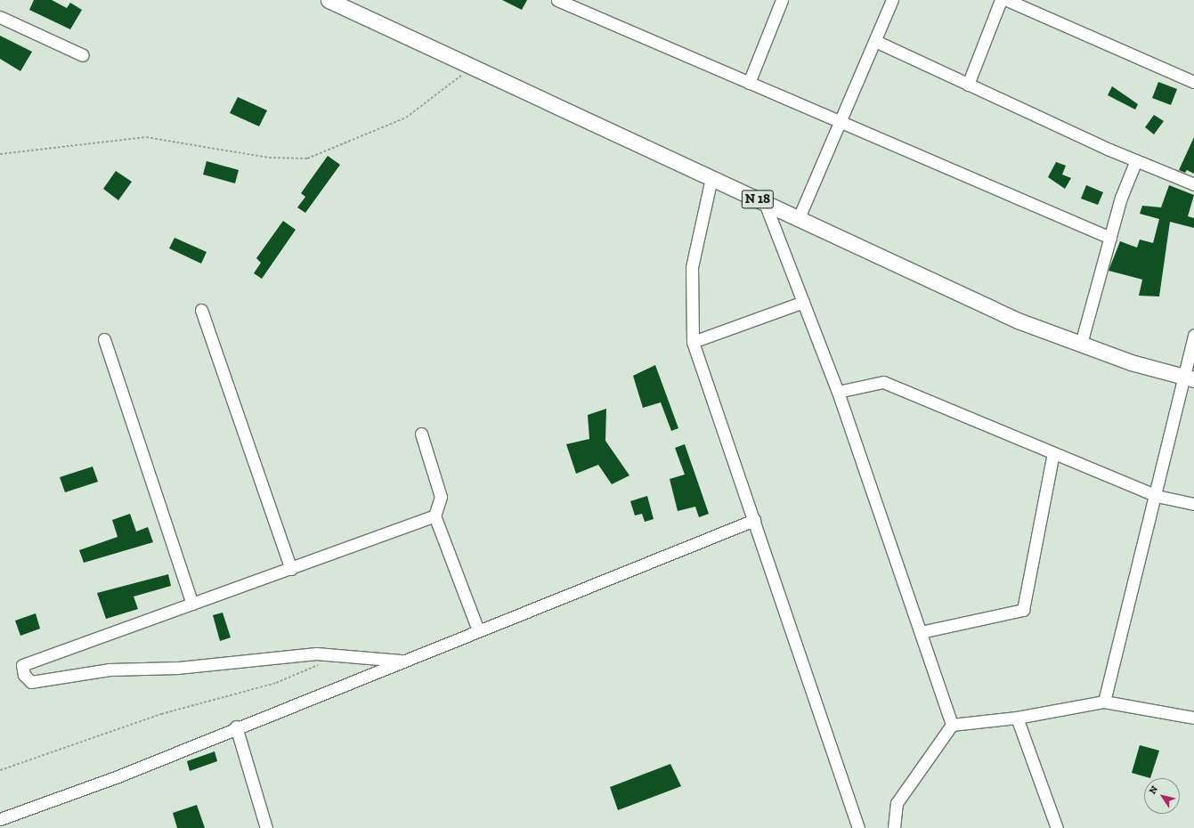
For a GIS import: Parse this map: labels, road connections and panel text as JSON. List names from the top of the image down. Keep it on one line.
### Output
{"streets":{"main road":["N 18"]},"north":"top left"}
